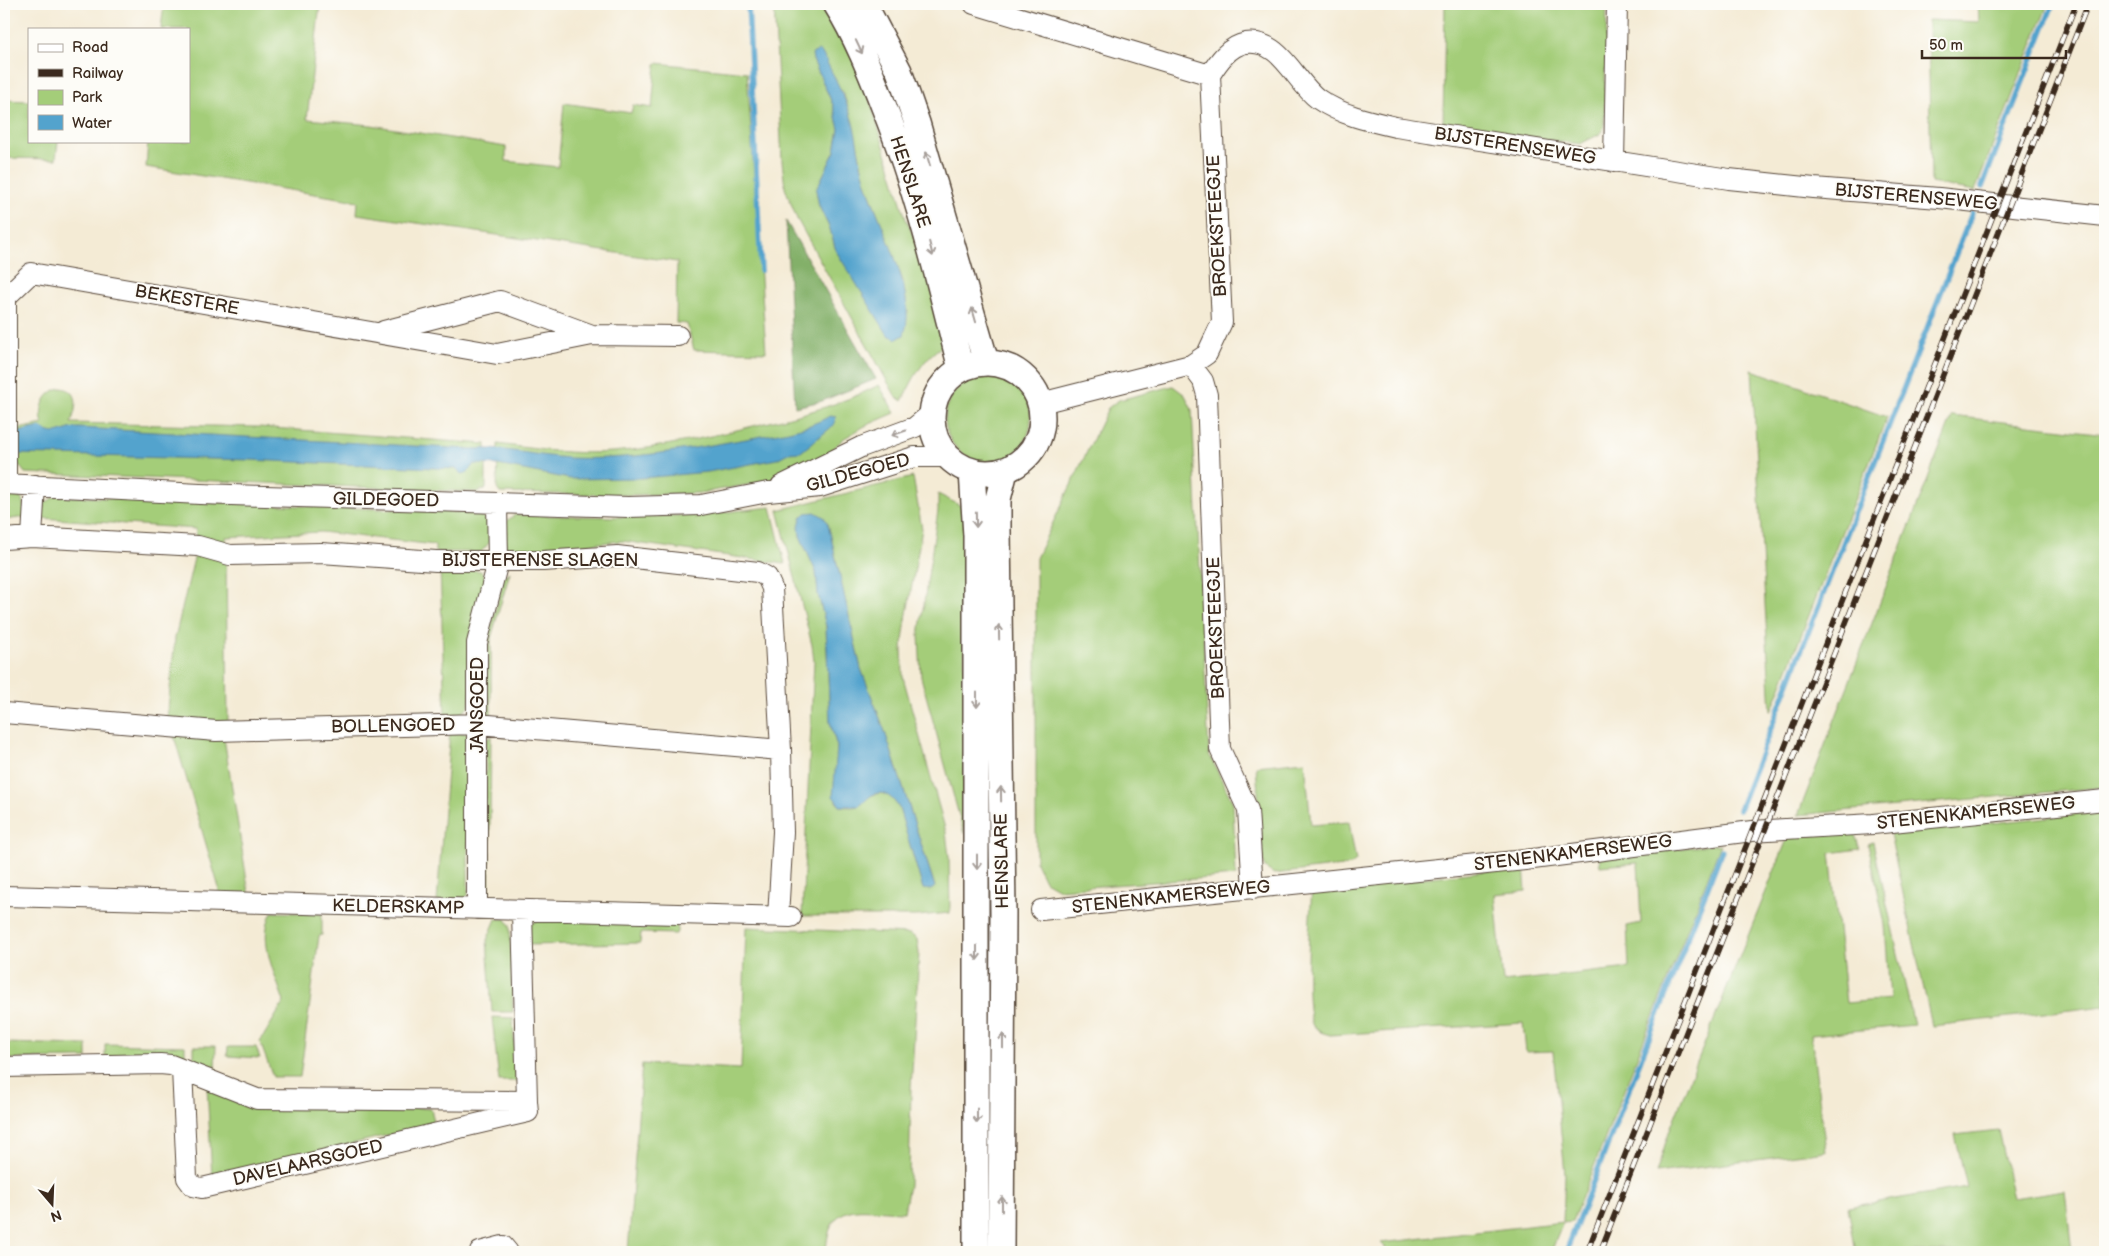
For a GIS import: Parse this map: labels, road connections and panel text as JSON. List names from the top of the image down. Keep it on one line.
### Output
{"streets":{"street":["BIJSTERENSEWEG","HENSLARE","BROEKSTEEGJE","BEKESTERE","GILDEGOED","BIJSTERENSE SLAGEN","JANSGOED","BOLLENGOED","STENENKAMERSEWEG","KELDERSKAMP","DAVELAARSGOED"]},"crossings":[["BIJSTERENSEWEG","BROEKSTEEGJE"],["HENSLARE","BROEKSTEEGJE"],["HENSLARE","GILDEGOED"],["BROEKSTEEGJE","GILDEGOED"],["BROEKSTEEGJE","STENENKAMERSEWEG"],["BEKESTERE","GILDEGOED"],["GILDEGOED","JANSGOED"],["BIJSTERENSE SLAGEN","JANSGOED"],["BIJSTERENSE SLAGEN","BOLLENGOED"],["BIJSTERENSE SLAGEN","KELDERSKAMP"],["JANSGOED","BOLLENGOED"],["JANSGOED","KELDERSKAMP"]],"legend":["Road","Railway","Park","Water"],"scale_bar":"50 m","north":"bottom"}
